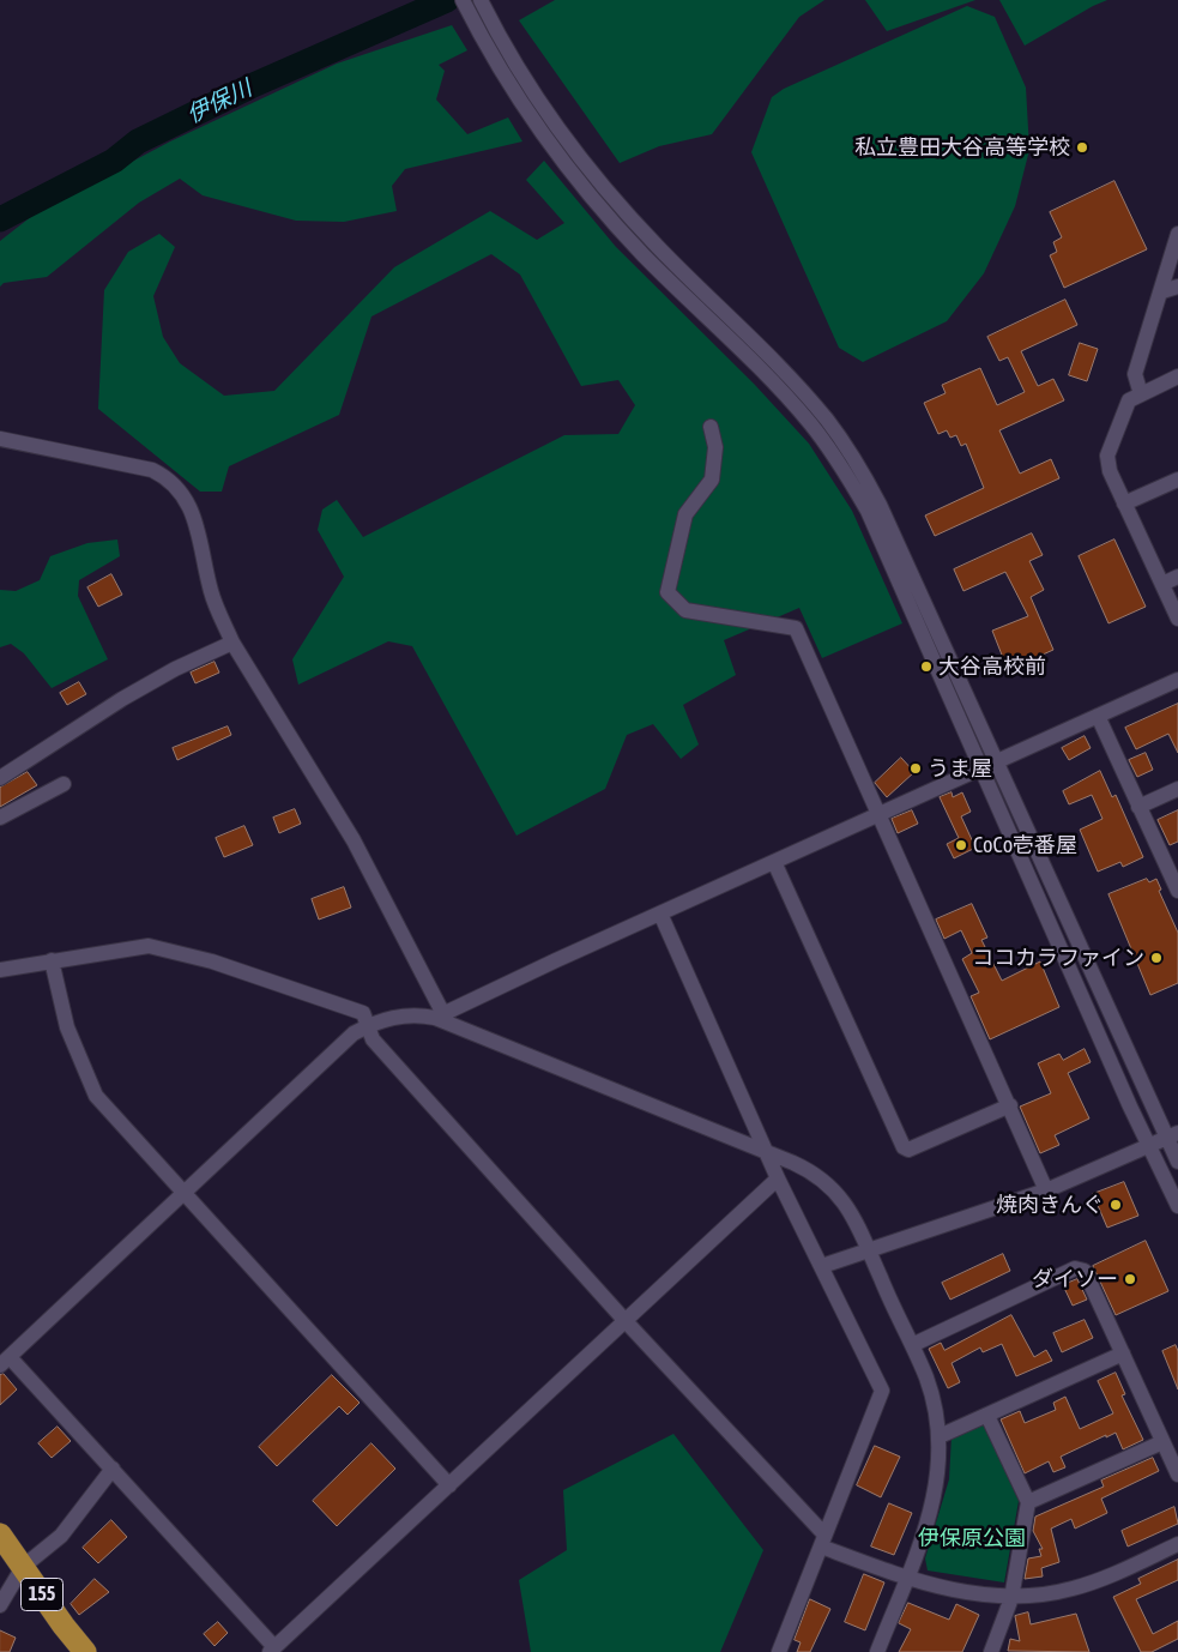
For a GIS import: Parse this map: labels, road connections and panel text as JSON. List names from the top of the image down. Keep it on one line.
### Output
{"streets":{"highway":["155"]},"water":["伊保川"],"parks":["伊保原公園"],"places":["私立豊田大谷高等学校","大谷高校前","うま屋","CoCo壱番屋","ココカラファイン","焼肉きんぐ","ダイソー"]}
